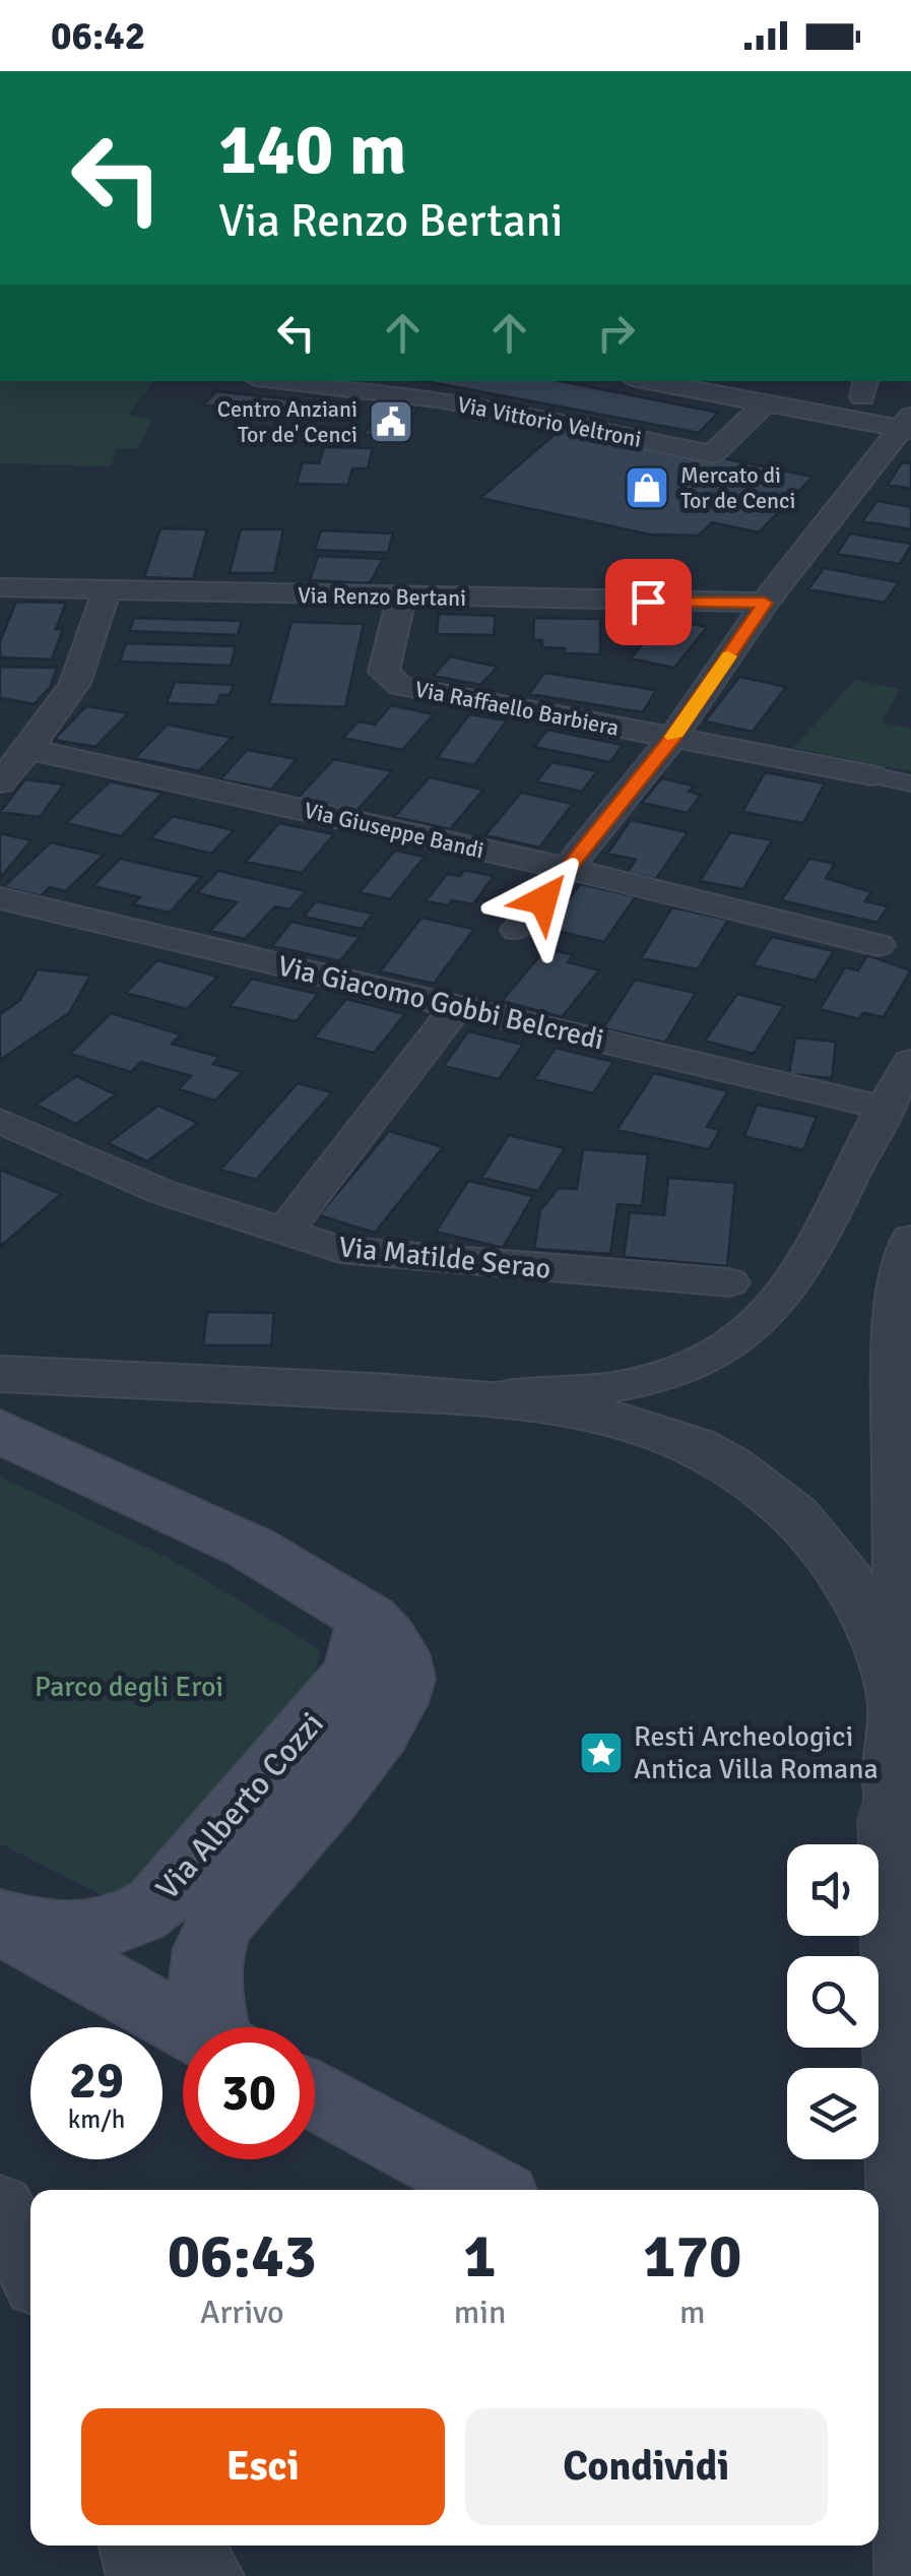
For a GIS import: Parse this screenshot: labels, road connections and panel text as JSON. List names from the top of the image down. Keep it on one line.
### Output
{"streets":{"main road":["Via Alberto Cozzi"],"street":["Via Vittorio Veltroni","Via Renzo Bertani","Via Raffaello Barbiera","Via Giuseppe Bandi","Via Giacomo Gobbi Belcredi","Via Matilde Serao"]},"crossings":[["Via Renzo Bertani","Via Raffaello Barbiera"]],"parks":["Parco degli Eroi"],"places":{"public building":["Centro Anziani Tor de' Cenci"],"shop":["Mercato di Tor de Cenci"],"place":["Resti Archeologici Antica Villa Romana"]},"page":{"status":"06:42","turn":["140 m","Via Renzo Bertani"],"speed":"29 km/h","limit":"30","eta":["06:43","Arrivo","1","min","170","m"],"buttons":["Esci","Condividi"]}}
